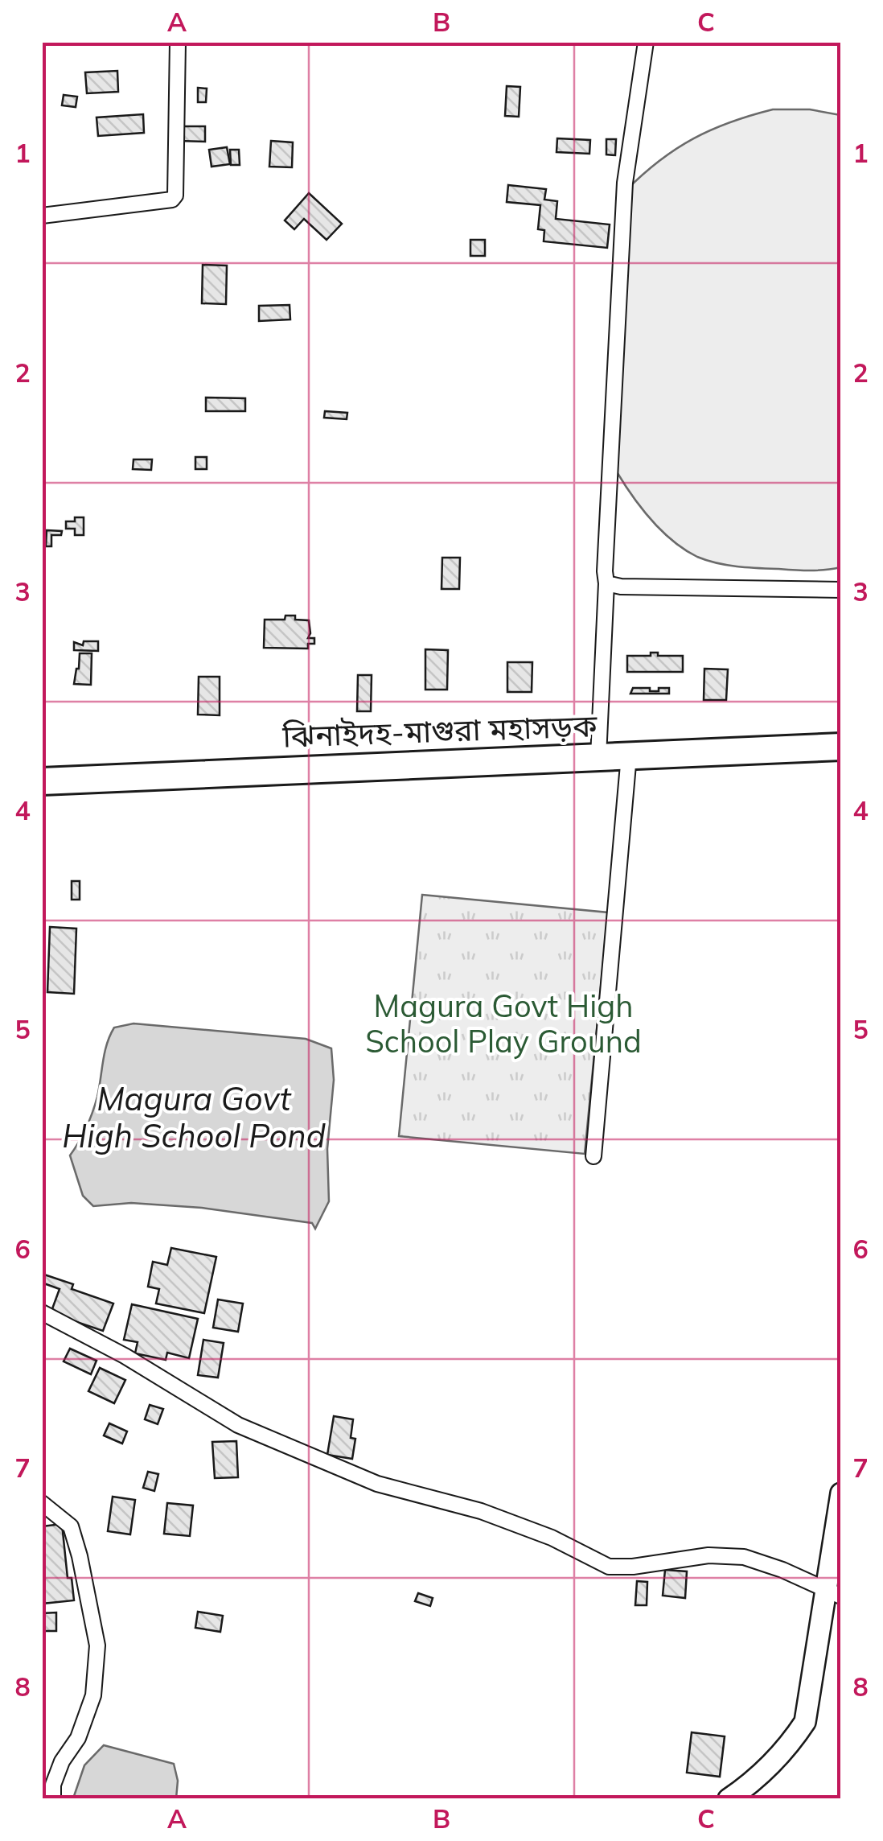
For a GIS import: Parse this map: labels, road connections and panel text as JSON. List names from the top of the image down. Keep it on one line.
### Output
{"streets":{"highway":["ঝিনাইদহ-মাগুরা মহাসড়ক"]},"water":["Magura Govt High School Pond"],"parks":["Magura Govt High School Play Ground"],"grid":{"columns":["A","B","C"],"rows":["1","2","3","4","5","6","7","8"]}}
